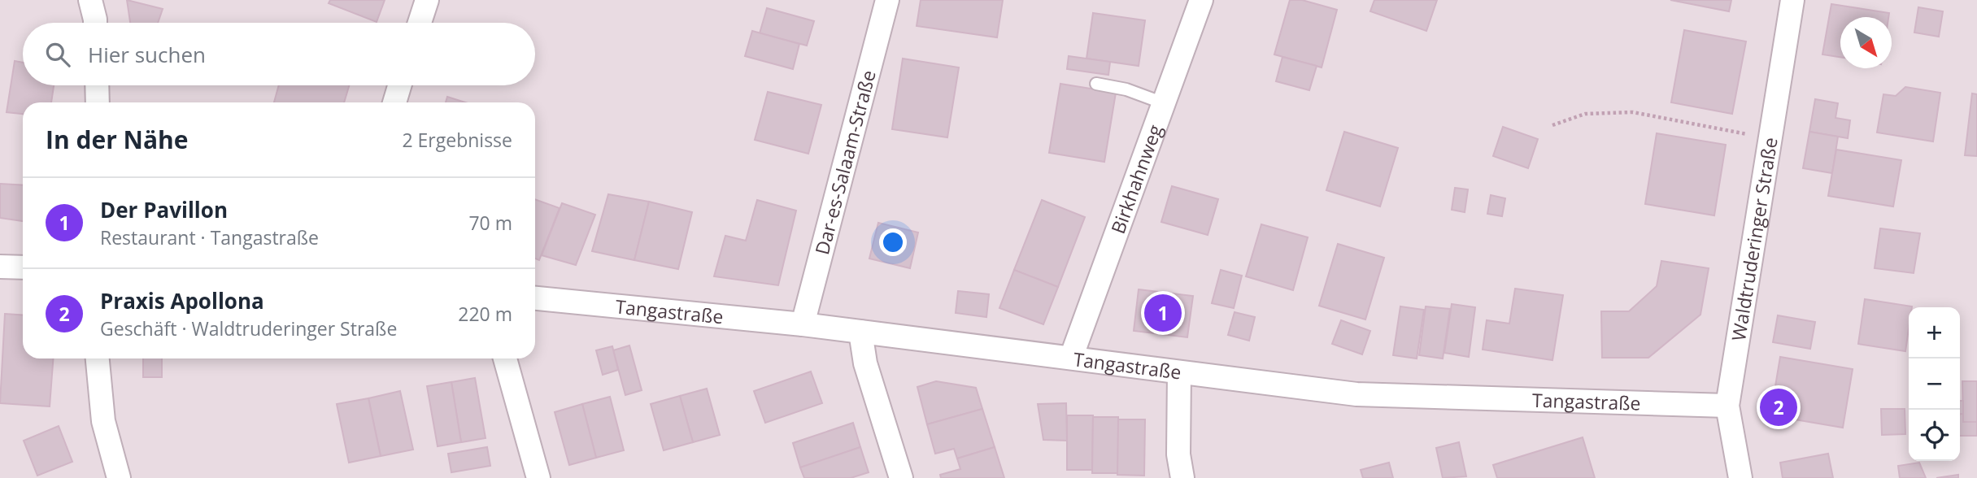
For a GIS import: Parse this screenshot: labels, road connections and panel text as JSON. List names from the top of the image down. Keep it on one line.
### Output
{"streets":{"street":["Dar-es-Salaam-Straße","Birkhahnweg","Waldtruderinger Straße","Tangastraße"]},"crossings":[["Dar-es-Salaam-Straße","Tangastraße"],["Birkhahnweg","Tangastraße"],["Waldtruderinger Straße","Tangastraße"]],"north":"bottom right","page":{"search":"Hier suchen","heading":["In der Nähe","2 Ergebnisse"],"list":[{"mark":"1","name":"Der Pavillon","note":"Restaurant · Tangastraße","value":"70 m"},{"mark":"2","name":"Praxis Apollona","note":"Geschäft · Waldtruderinger Straße","value":"220 m"}],"pins":["1","2"],"map_buttons":["+","−"]}}
